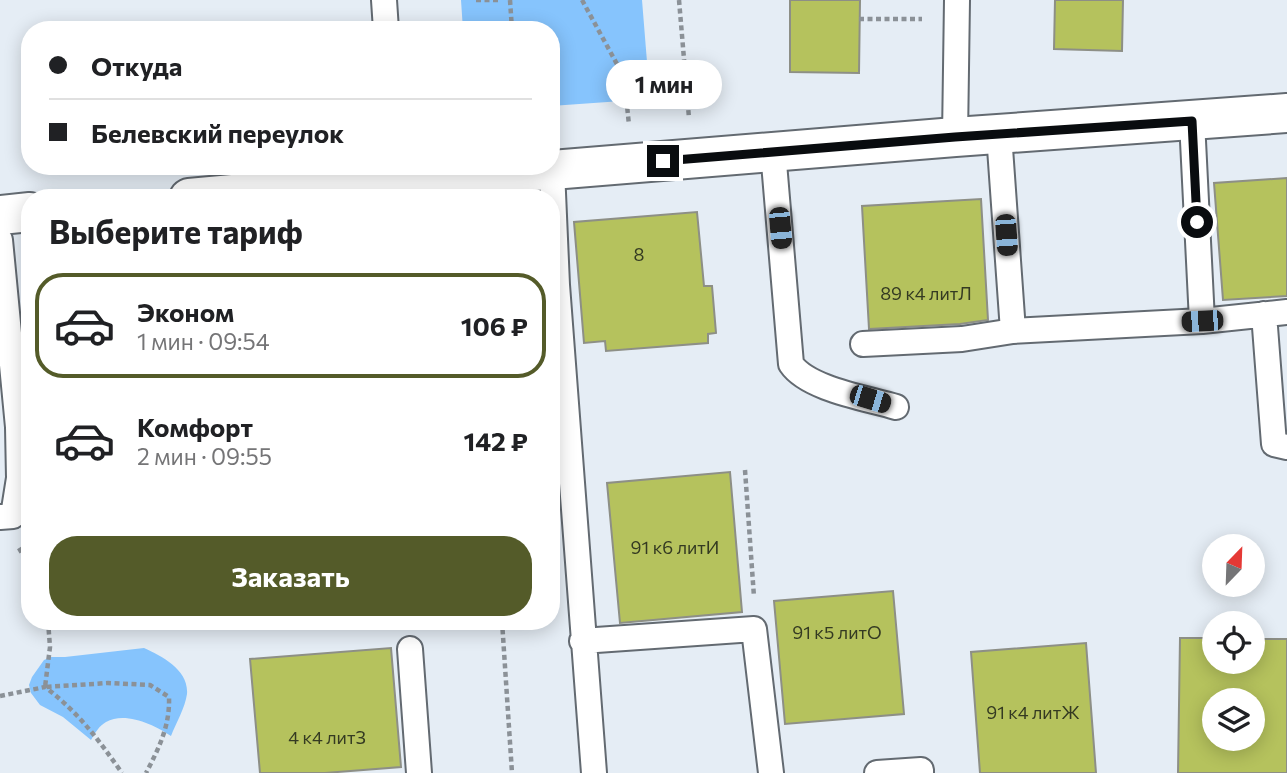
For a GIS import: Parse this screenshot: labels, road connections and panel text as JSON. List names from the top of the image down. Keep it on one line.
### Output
{"house_numbers":["8","89 к4 литЛ","91 к6 литИ","91 к5 литО","91 к4 литЖ","4 к4 литЗ"],"north":"top right","page":{"banner":["Откуда","Белевский переулок"],"bubble":"1 мин","heading":"Выберите тариф","list":[{"name":"Эконом","note":"1 мин · 09:54","value":"106 ₽"},{"name":"Комфорт","note":"2 мин · 09:55","value":"142 ₽"}],"buttons":"Заказать"}}
